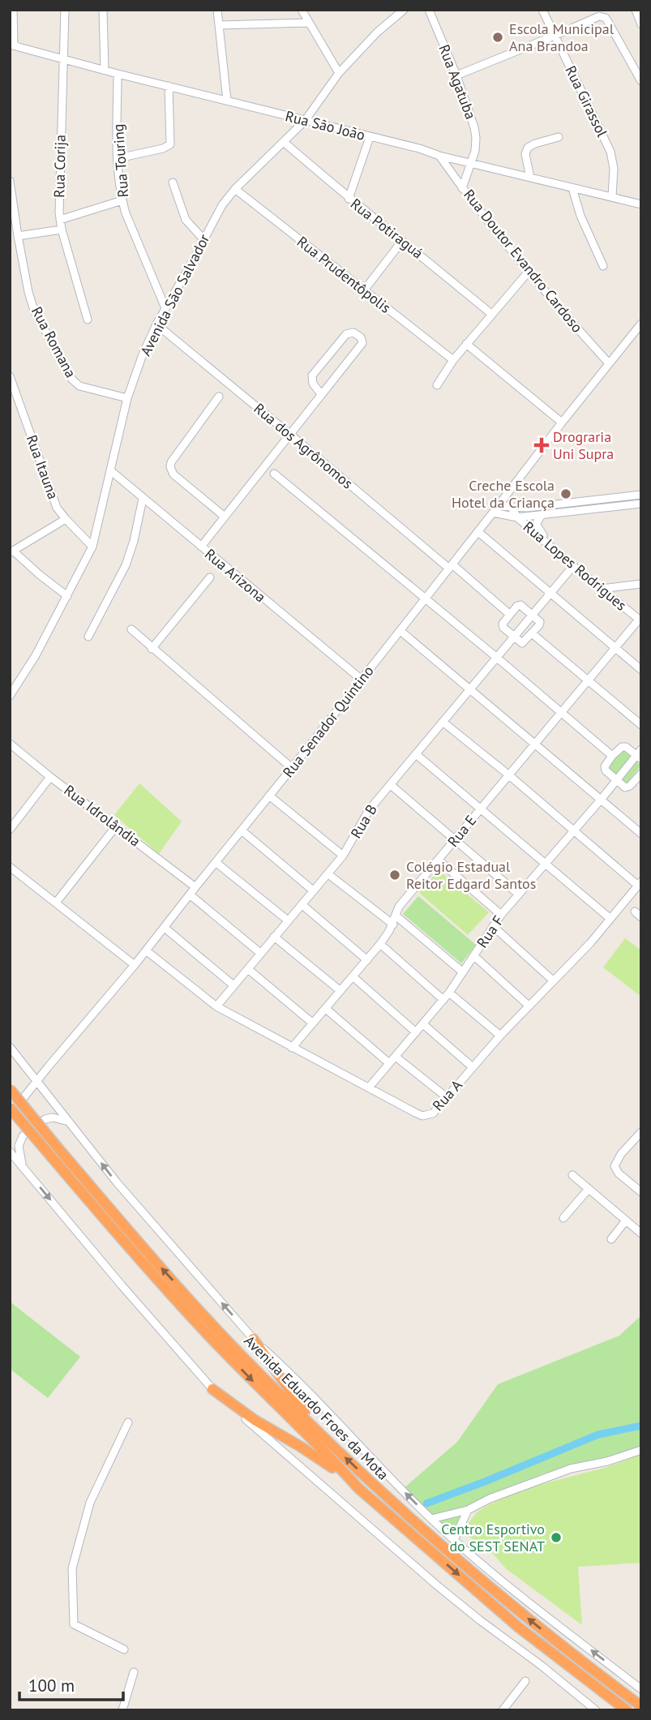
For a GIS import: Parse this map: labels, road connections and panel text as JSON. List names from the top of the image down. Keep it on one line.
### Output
{"streets":{"highway":["Avenida Eduardo Froes da Mota"],"street":["Rua Agatuba","Rua Girassol","Rua São João","Rua Touring","Rua Corija","Rua Potiraguá","Rua Doutor Evandro Cardoso","Rua Prudentôpolis","Avenida São Salvador","Rua Romana","Rua dos Agrônomos","Rua Itauna","Rua Lopes Rodrigues","Rua Arizona","Rua Senador Quintino","Rua Idrolândia","Rua B","Rua E","Rua F","Rua A"]},"crossings":[["Rua Agatuba","Rua São João"],["Rua Agatuba","Rua Doutor Evandro Cardoso"],["Rua Girassol","Rua São João"],["Rua São João","Rua Touring"],["Rua São João","Rua Corija"],["Rua São João","Rua Doutor Evandro Cardoso"],["Rua São João","Avenida São Salvador"],["Rua Touring","Avenida São Salvador"],["Rua Potiraguá","Avenida São Salvador"],["Rua Doutor Evandro Cardoso","Rua Senador Quintino"],["Rua Prudentôpolis","Avenida São Salvador"],["Avenida São Salvador","Rua Romana"],["Avenida São Salvador","Rua dos Agrônomos"],["Avenida São Salvador","Rua Itauna"],["Avenida São Salvador","Rua Arizona"],["Rua dos Agrônomos","Rua Senador Quintino"],["Rua Lopes Rodrigues","Rua E"],["Rua Arizona","Rua Senador Quintino"],["Rua Senador Quintino","Rua Idrolândia"],["Rua Senador Quintino","Rua A"],["Rua B","Rua A"],["Rua E","Rua A"],["Rua F","Rua A"]],"places":{"other":["Escola Municipal Ana Brandoa","Creche Escola Hotel da Criança","Colégio Estadual Reitor Edgard Santos","Centro Esportivo do SEST SENAT"],"health":["Drograria Uni Supra"]},"scale_bar":"100 m"}
